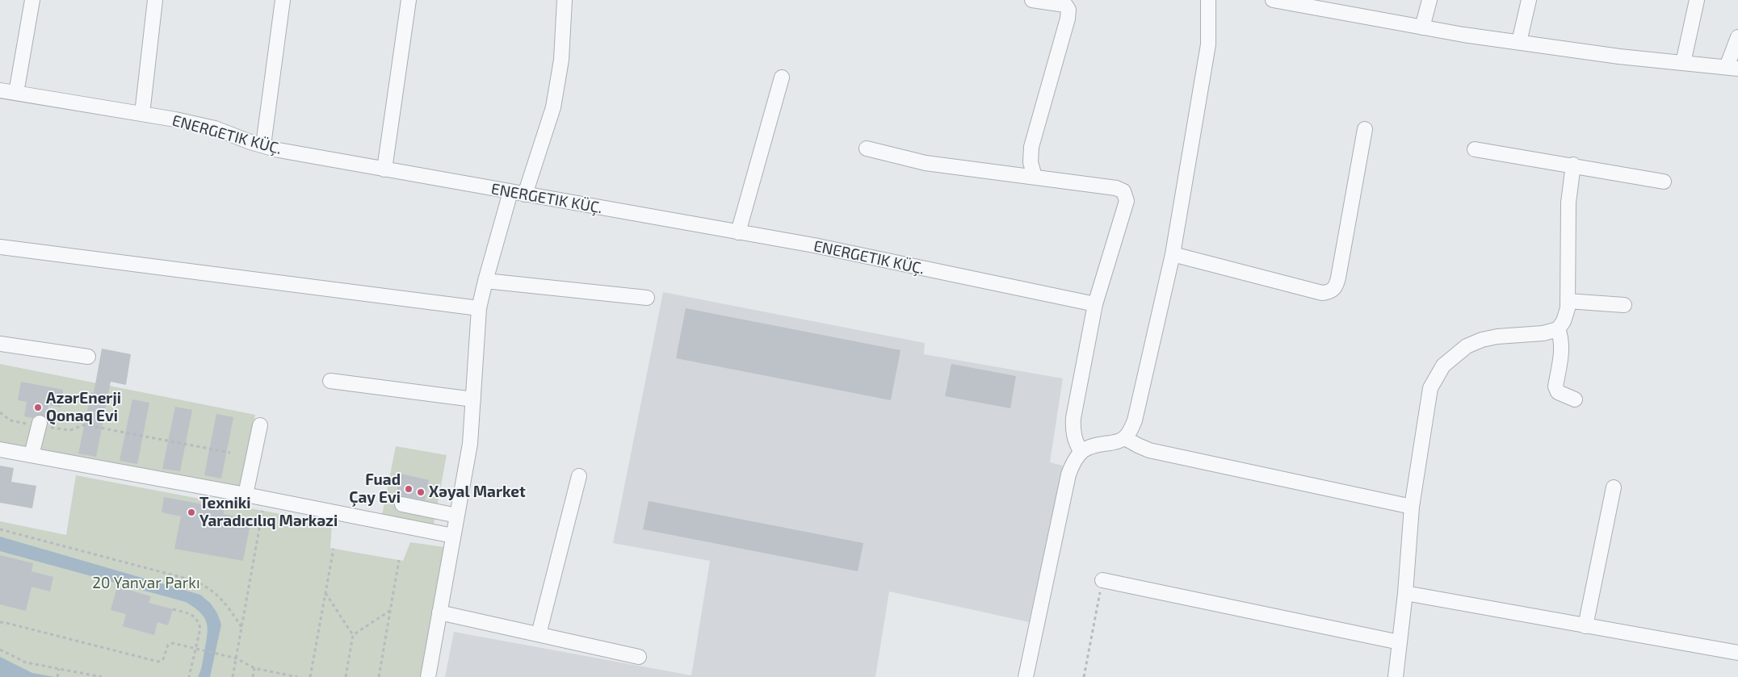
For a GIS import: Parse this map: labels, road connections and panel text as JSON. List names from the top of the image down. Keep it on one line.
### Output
{"streets":{"street":["ENERGETIK KÜÇ."]},"parks":["20 Yanvar Parkı"],"places":["AzərEnerji Qonaq Evi","Fuad Çay Evi","Xəyal Market","Texniki Yaradıcılıq Mərkəzi"]}
